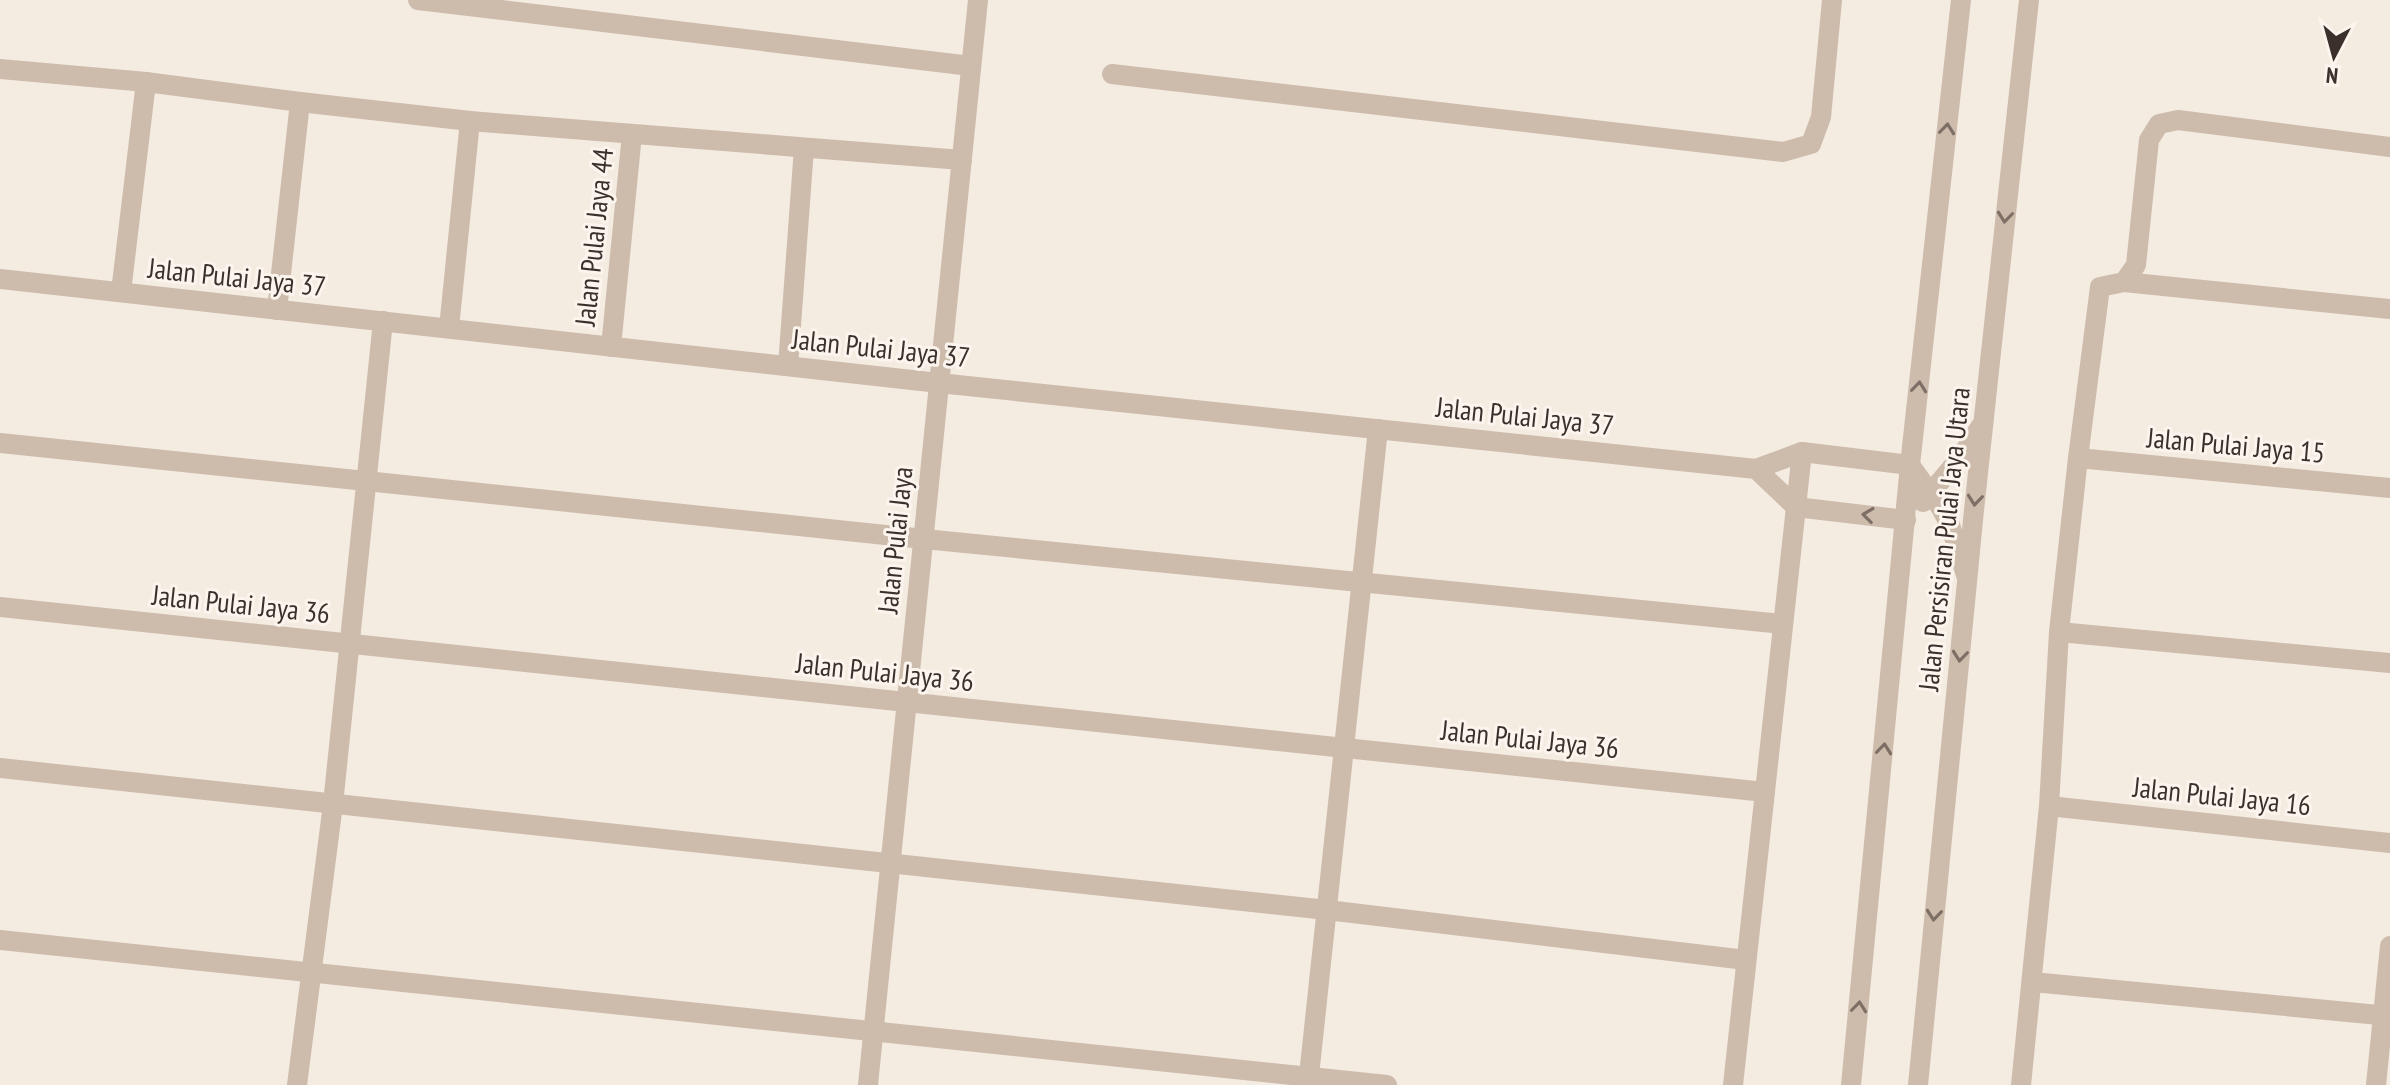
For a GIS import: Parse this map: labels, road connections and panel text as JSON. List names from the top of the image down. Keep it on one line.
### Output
{"streets":{"street":["Jalan Pulai Jaya 44","Jalan Pulai Jaya 37","Jalan Pulai Jaya 15","Jalan Persisiran Pulai Jaya Utara","Jalan Pulai Jaya","Jalan Pulai Jaya 36","Jalan Pulai Jaya 16"]},"crossings":[["Jalan Pulai Jaya 44","Jalan Pulai Jaya 37"],["Jalan Pulai Jaya 37","Jalan Pulai Jaya"],["Jalan Pulai Jaya","Jalan Pulai Jaya 36"]],"north":"bottom"}
